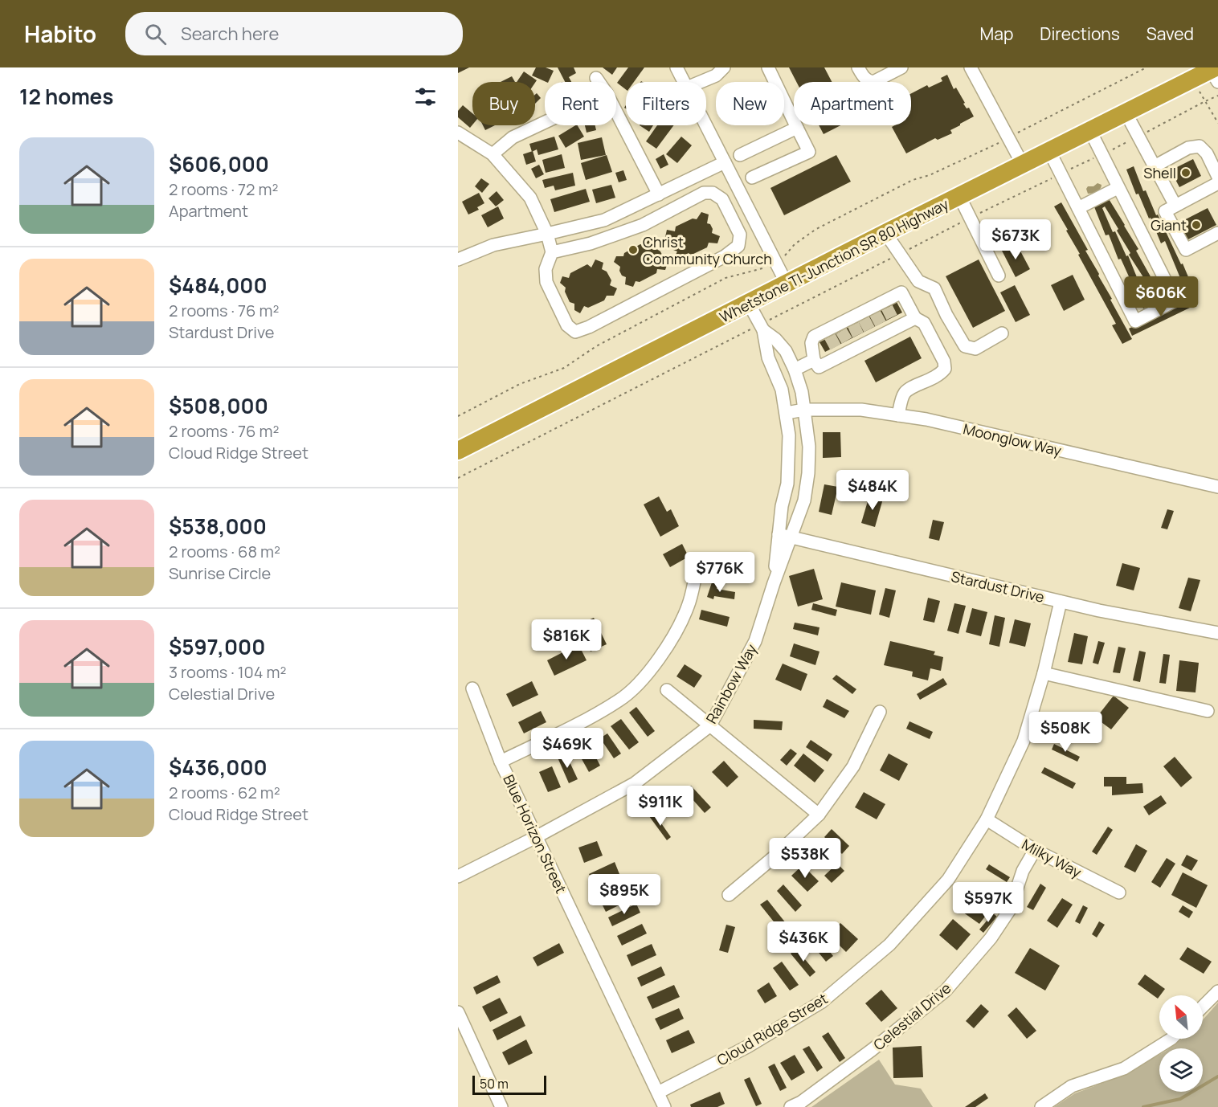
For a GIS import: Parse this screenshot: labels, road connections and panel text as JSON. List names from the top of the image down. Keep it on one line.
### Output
{"streets":{"highway":["Whetstone TI-Junction SR 80 Highway"],"street":["Moonglow Way","Stardust Drive","Rainbow Way","Blue Horizon Street","Milky Way","Celestial Drive","Cloud Ridge Street"]},"crossings":[["Whetstone TI-Junction SR 80 Highway","Rainbow Way"],["Moonglow Way","Rainbow Way"],["Stardust Drive","Rainbow Way"],["Stardust Drive","Cloud Ridge Street"],["Rainbow Way","Blue Horizon Street"],["Blue Horizon Street","Cloud Ridge Street"],["Milky Way","Celestial Drive"],["Milky Way","Cloud Ridge Street"]],"places":["Shell","Giant","Christ Community Church"],"scale_bar":"50 m","north":"top left","page":{"header":"Habito","search":"Search here","nav":["Map","Directions","Saved"],"heading":"12 homes","chip":["Buy","Rent","Filters","New","Apartment"],"list":[{"name":"$606,000","note":"2 rooms · 72 m² · Apartment"},{"name":"$484,000","note":"2 rooms · 76 m² · Stardust Drive"},{"name":"$508,000","note":"2 rooms · 76 m² · Cloud Ridge Street"},{"name":"$538,000","note":"2 rooms · 68 m² · Sunrise Circle"},{"name":"$597,000","note":"3 rooms · 104 m² · Celestial Drive"},{"name":"$436,000","note":"2 rooms · 62 m² · Cloud Ridge Street"}],"price":["$673K","$606K","$484K","$776K","$816K","$508K","$469K","$911K","$538K","$895K","$597K","$436K"],"scale":"50 m"}}
